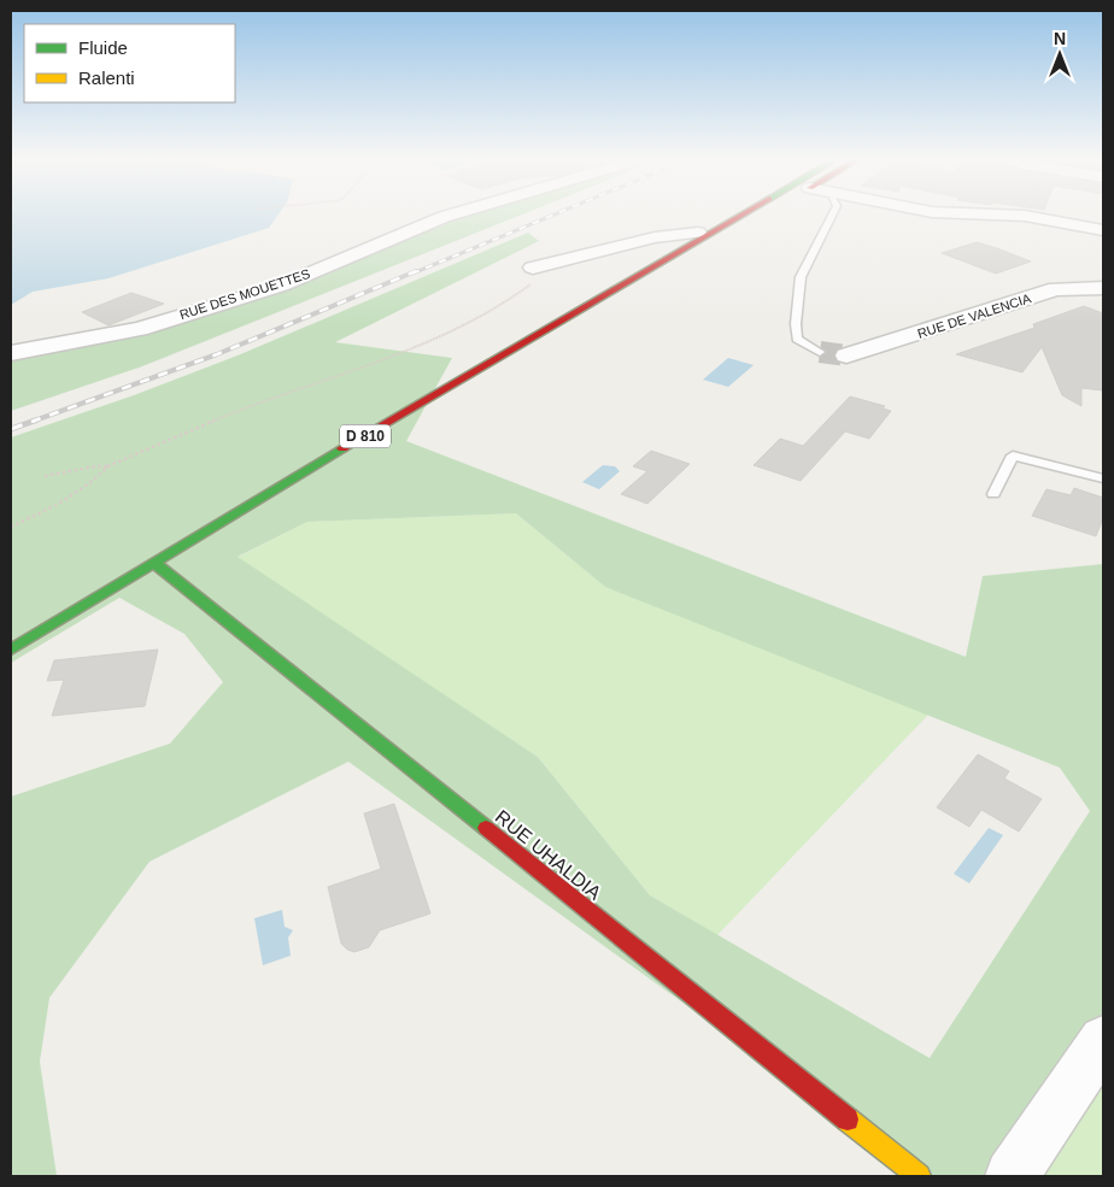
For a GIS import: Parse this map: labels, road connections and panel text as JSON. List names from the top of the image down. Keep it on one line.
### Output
{"streets":{"main road":["D 810","RUE UHALDIA"],"street":["RUE DES MOUETTES","RUE DE VALENCIA"]},"crossings":[["D 810","RUE UHALDIA"]],"legend":["Fluide","Ralenti"],"north":"top"}
